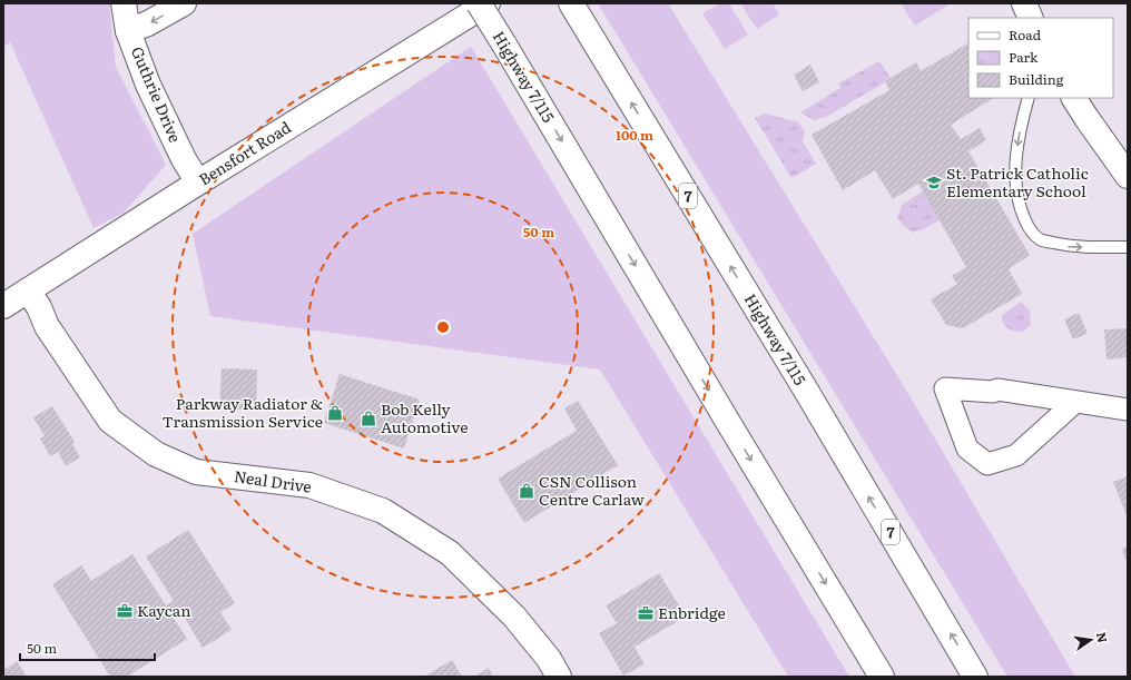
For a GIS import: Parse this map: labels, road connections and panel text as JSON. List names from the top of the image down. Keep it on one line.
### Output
{"streets":{"main road":["Highway 7/115","Guthrie Drive","Bensfort Road","7","Neal Drive"]},"crossings":[["Guthrie Drive","Bensfort Road"],["Bensfort Road","Neal Drive"]],"places":{"school or university":["St. Patrick Catholic Elementary School"],"shop":["Parkway Radiator & Transmission Service","Bob Kelly Automotive","CSN Collison Centre Carlaw"],"office":["Kaycan","Enbridge"]},"legend":["Road","Park","Building"],"scale_bar":"50 m","north":"right","rings":["100 m","50 m"]}
